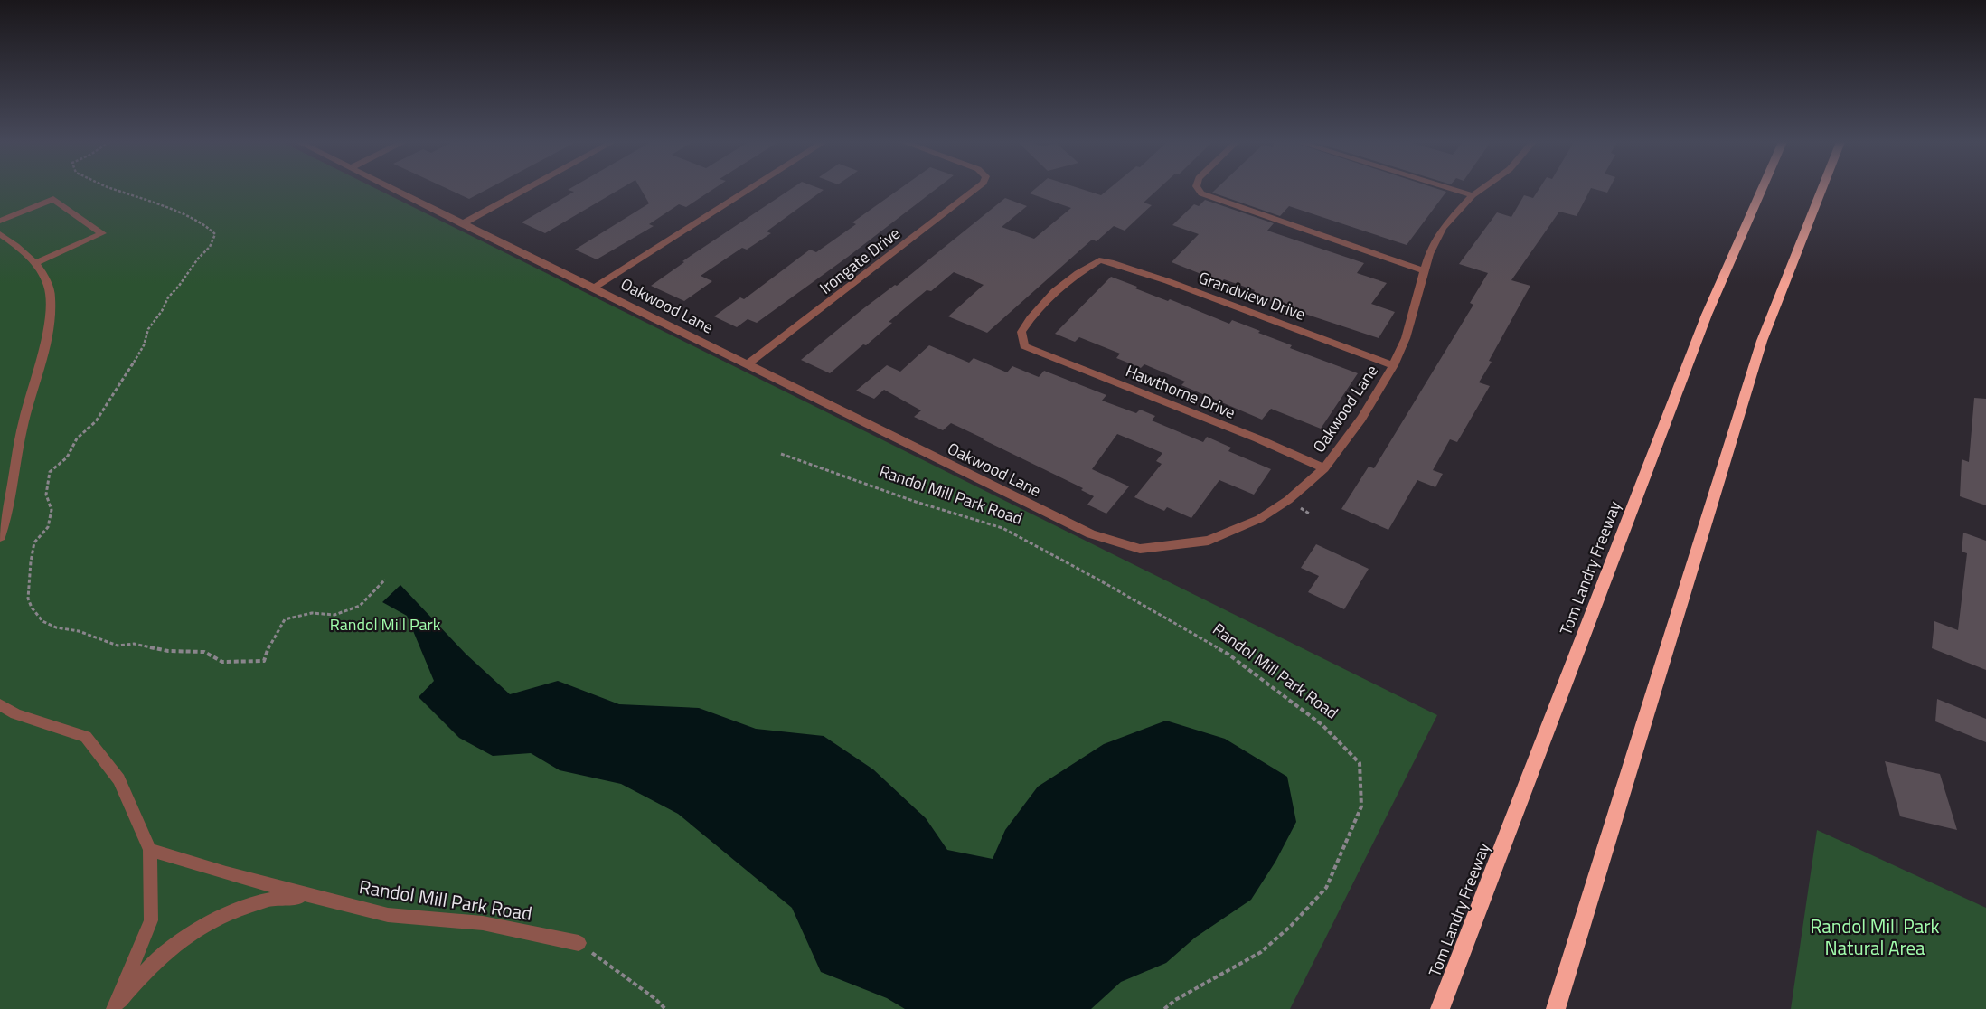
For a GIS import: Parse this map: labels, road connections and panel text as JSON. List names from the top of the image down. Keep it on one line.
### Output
{"streets":{"highway":["Tom Landry Freeway"],"street":["Irongate Drive","Grandview Drive","Oakwood Lane","Hawthorne Drive","Randol Mill Park Road"]},"crossings":[["Irongate Drive","Oakwood Lane"],["Grandview Drive","Oakwood Lane"],["Grandview Drive","Hawthorne Drive"],["Oakwood Lane","Hawthorne Drive"]],"parks":["Randol Mill Park","Randol Mill Park Natural Area"]}
